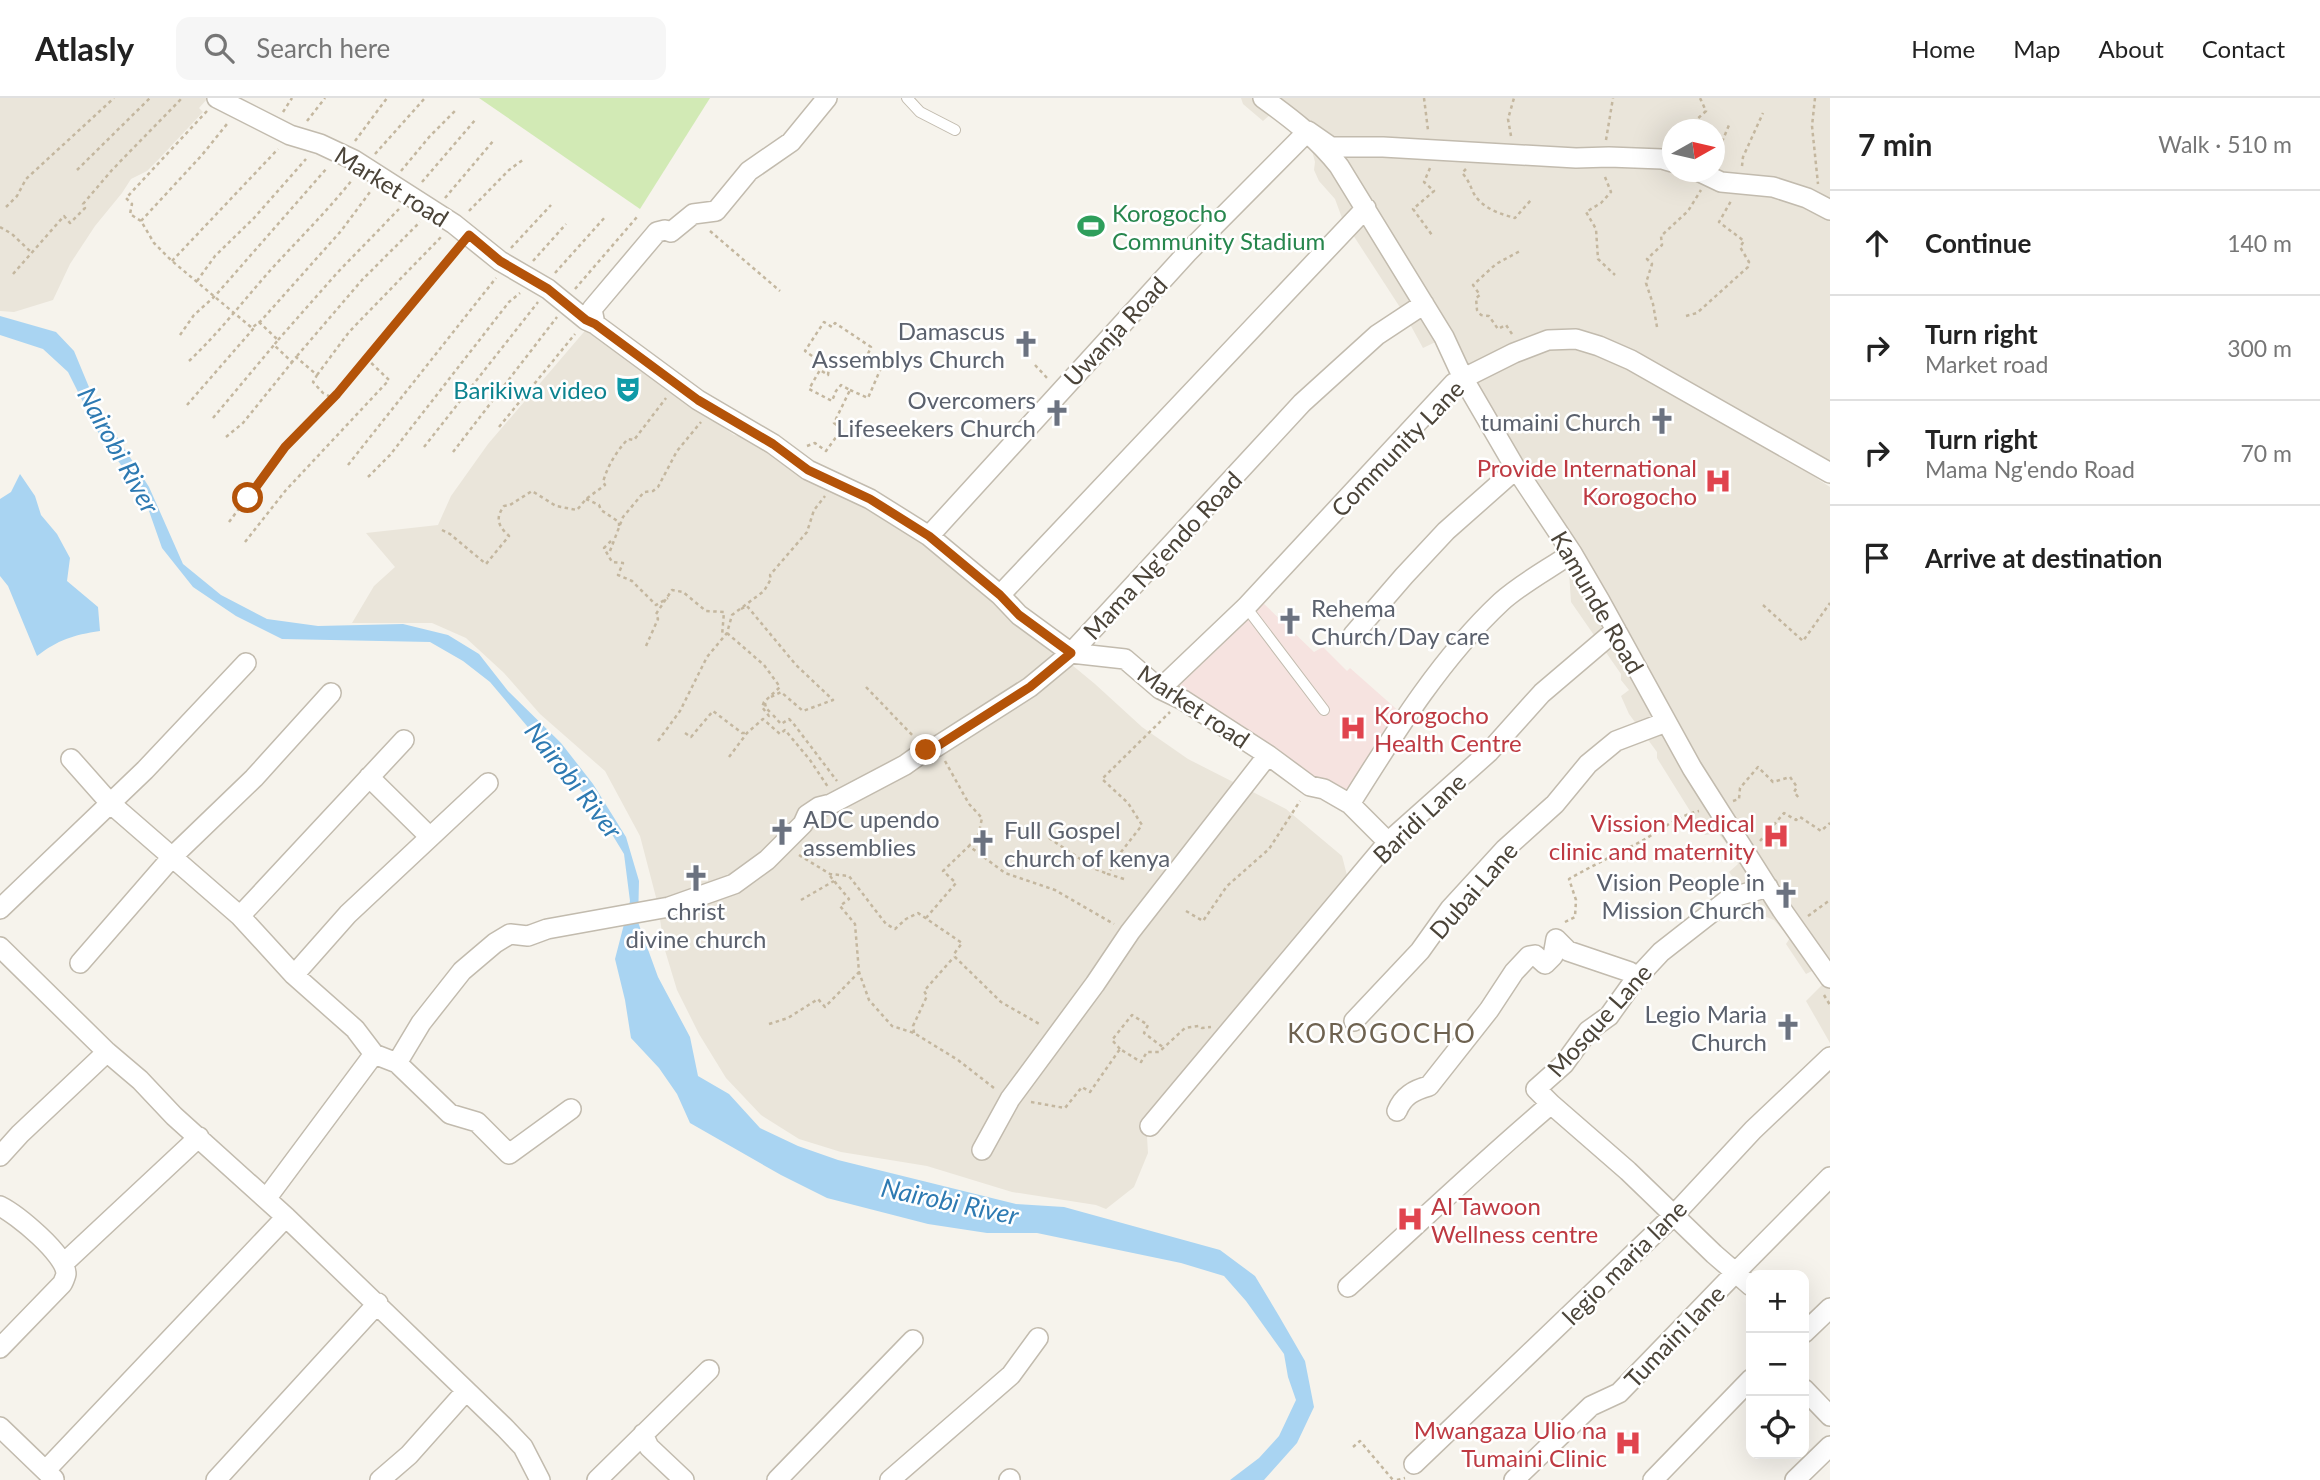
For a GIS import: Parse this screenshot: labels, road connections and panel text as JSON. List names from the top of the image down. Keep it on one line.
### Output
{"streets":{"street":["Market road","Uwanja Road","Community Lane","Mama Ng'endo Road","Kamunde Road","Baridi Lane","Dubai Lane","Mosque Lane","legio maria lane","Tumaini lane"]},"crossings":[["Market road","Uwanja Road"],["Market road","Community Lane"],["Market road","Mama Ng'endo Road"],["Market road","Baridi Lane"],["Uwanja Road","Kamunde Road"],["Community Lane","Kamunde Road"],["Mama Ng'endo Road","Kamunde Road"],["Kamunde Road","Baridi Lane"],["Kamunde Road","Dubai Lane"],["Kamunde Road","Mosque Lane"]],"districts":["KOROGOCHO"],"water":["Nairobi River"],"places":{"sports":["Korogocho Community Stadium"],"church":["Damascus Assemblys Church","Overcomers Lifeseekers Church","tumaini Church","Rehema Church/Day care","ADC upendo assemblies","Full Gospel church of kenya","christ divine church","Vision People in Mission Church","Legio Maria Church"],"theatre":["Barikiwa video"],"hospital":["Provide International Korogocho","Korogocho Health Centre","Vission Medical clinic and maternity","Al Tawoon Wellness centre","Mwangaza Ulio na Tumaini Clinic"]},"north":"right","page":{"header":"Atlasly","search":"Search here","nav":["Home","Map","About","Contact"],"heading":["7 min","Walk · 510 m"],"list":[["Continue","140 m"],["Turn right","Market road","300 m"],["Turn right","Mama Ng'endo Road","70 m"],"Arrive at destination"],"map_buttons":["+","−"]}}
